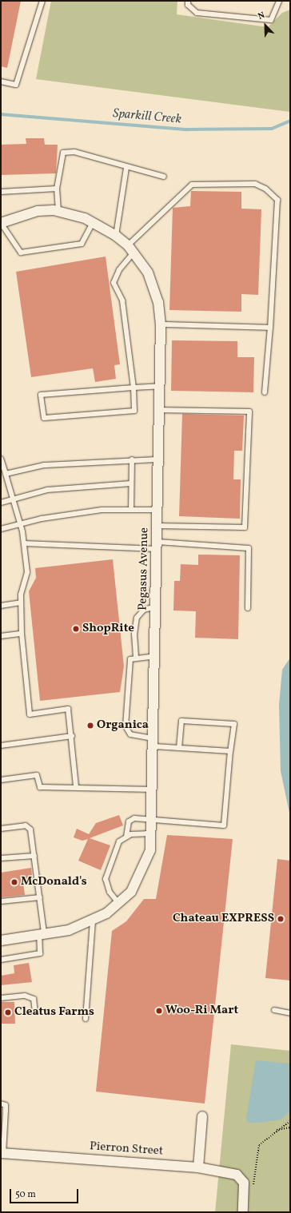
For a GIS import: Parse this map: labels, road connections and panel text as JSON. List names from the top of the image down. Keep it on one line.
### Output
{"streets":{"street":["Pegasus Avenue","Pierron Street"]},"water":["Sparkill Creek"],"places":["ShopRite","Organica","McDonald's","Chateau EXPRESS","Woo-Ri Mart","Cleatus Farms"],"scale_bar":"50 m","north":"top left"}
